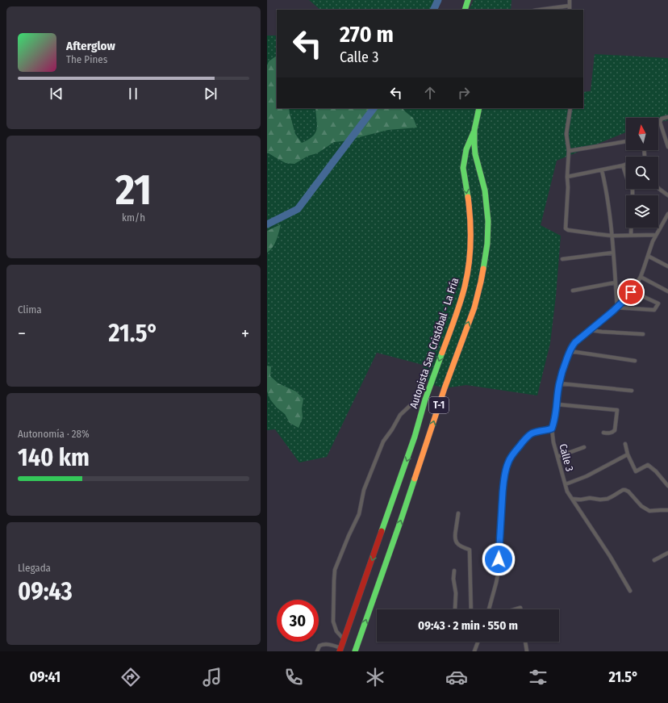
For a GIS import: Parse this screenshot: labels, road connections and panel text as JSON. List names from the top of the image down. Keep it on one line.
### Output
{"streets":{"highway":["Autopista San Cristóbal - La Fría","T-1"],"street":["Calle 3"]},"crossings":[["Autopista San Cristóbal - La Fría","T-1"]],"north":"top","page":{"turn":["270 m","Calle 3"],"song":["Afterglow","The Pines"],"tile":[["21","km/h"],"Clima",["Autonomía · 28%","140 km"],["Llegada","09:43"]],"heat":["−","21.5°","+"],"limit":"30","trip":"09:43 · 2 min · 550 m","tabs":["09:41","21.5°"]}}
